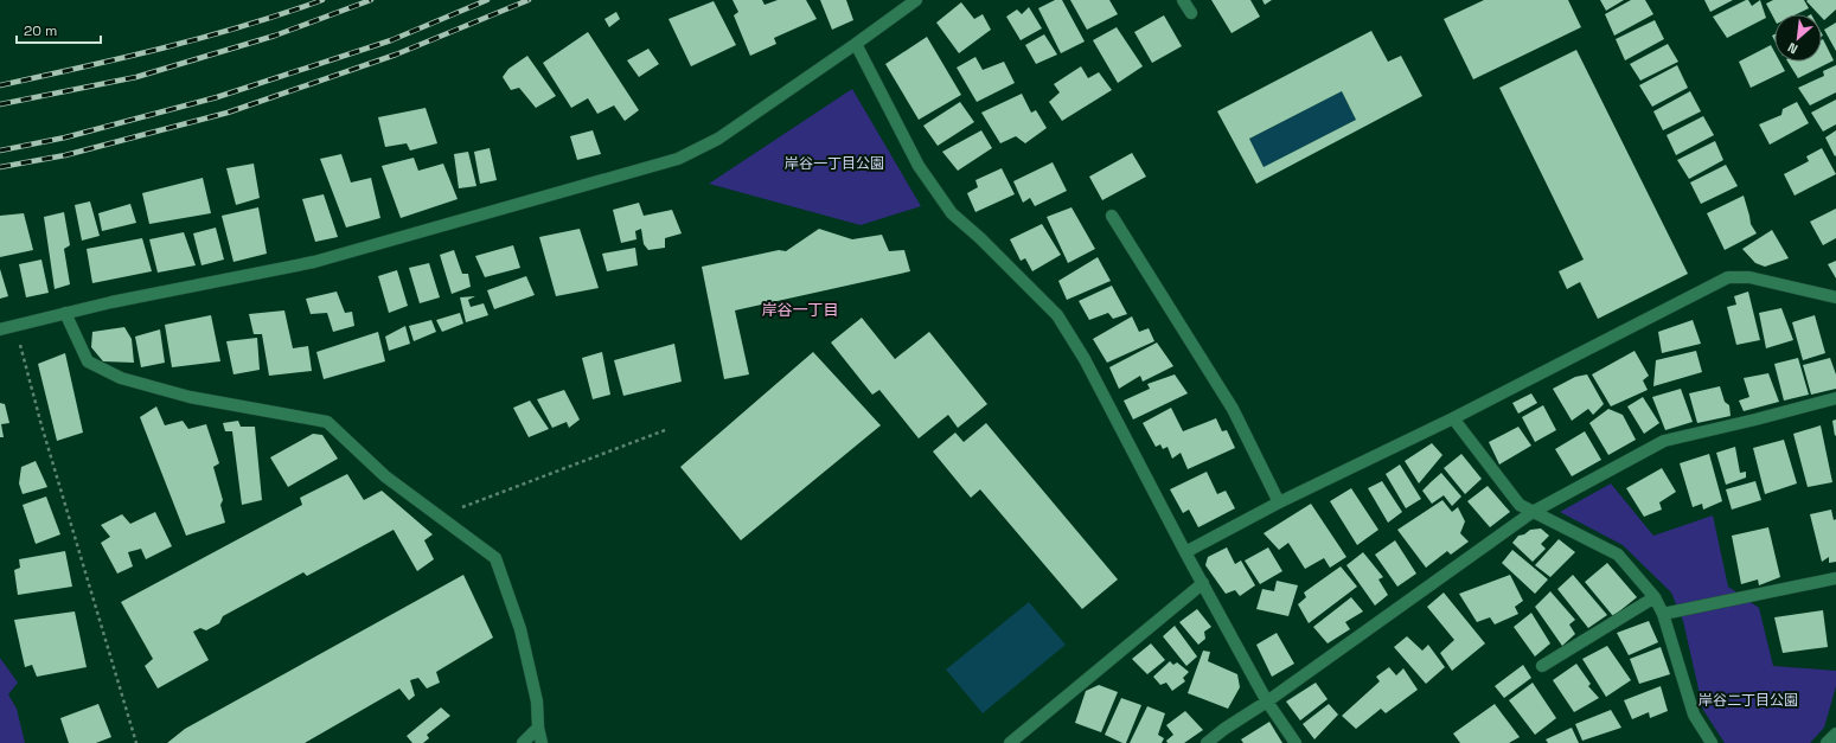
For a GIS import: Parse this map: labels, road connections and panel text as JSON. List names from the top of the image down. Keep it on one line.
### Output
{"districts":["岸谷一丁目"],"parks":["岸谷一丁目公園","岸谷二丁目公園"],"scale_bar":"20 m","north":"bottom left"}
